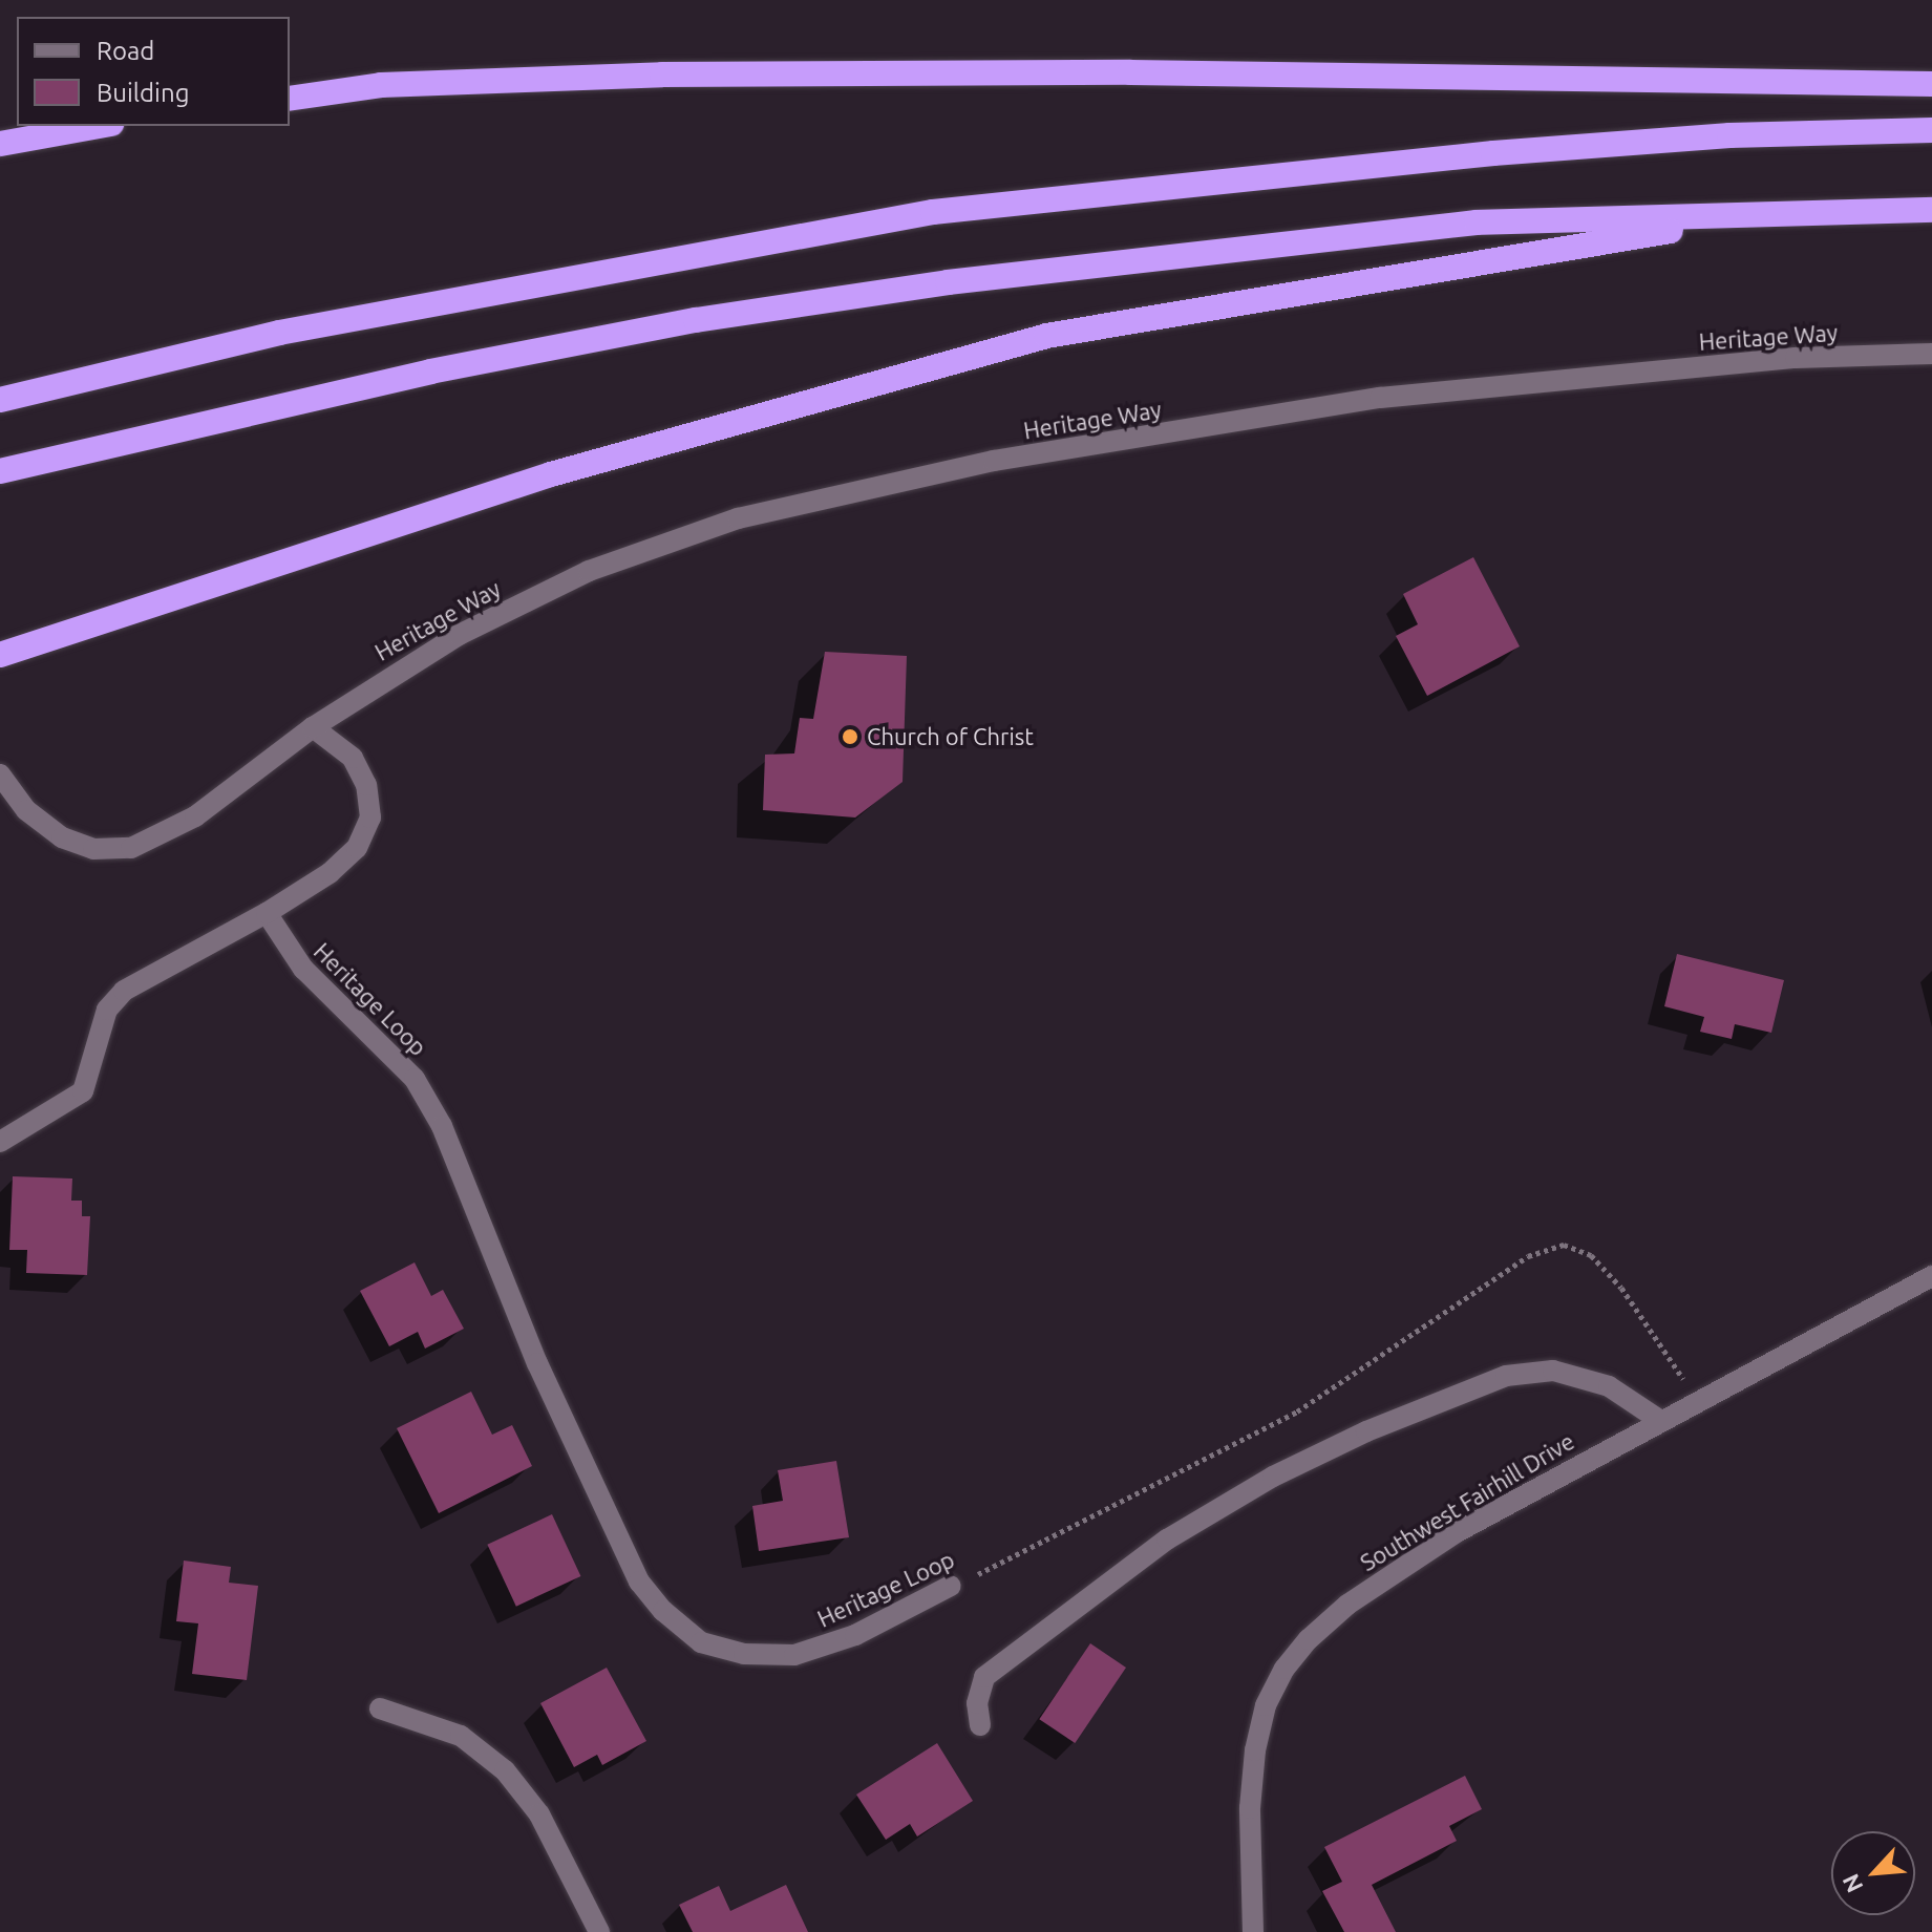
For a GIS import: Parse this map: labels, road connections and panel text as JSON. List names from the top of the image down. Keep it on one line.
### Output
{"streets":{"street":["Heritage Way","Heritage Loop","Southwest Fairhill Drive"]},"crossings":[["Heritage Loop","Southwest Fairhill Drive"]],"places":["Church of Christ"],"legend":["Road","Building"],"north":"bottom left"}
